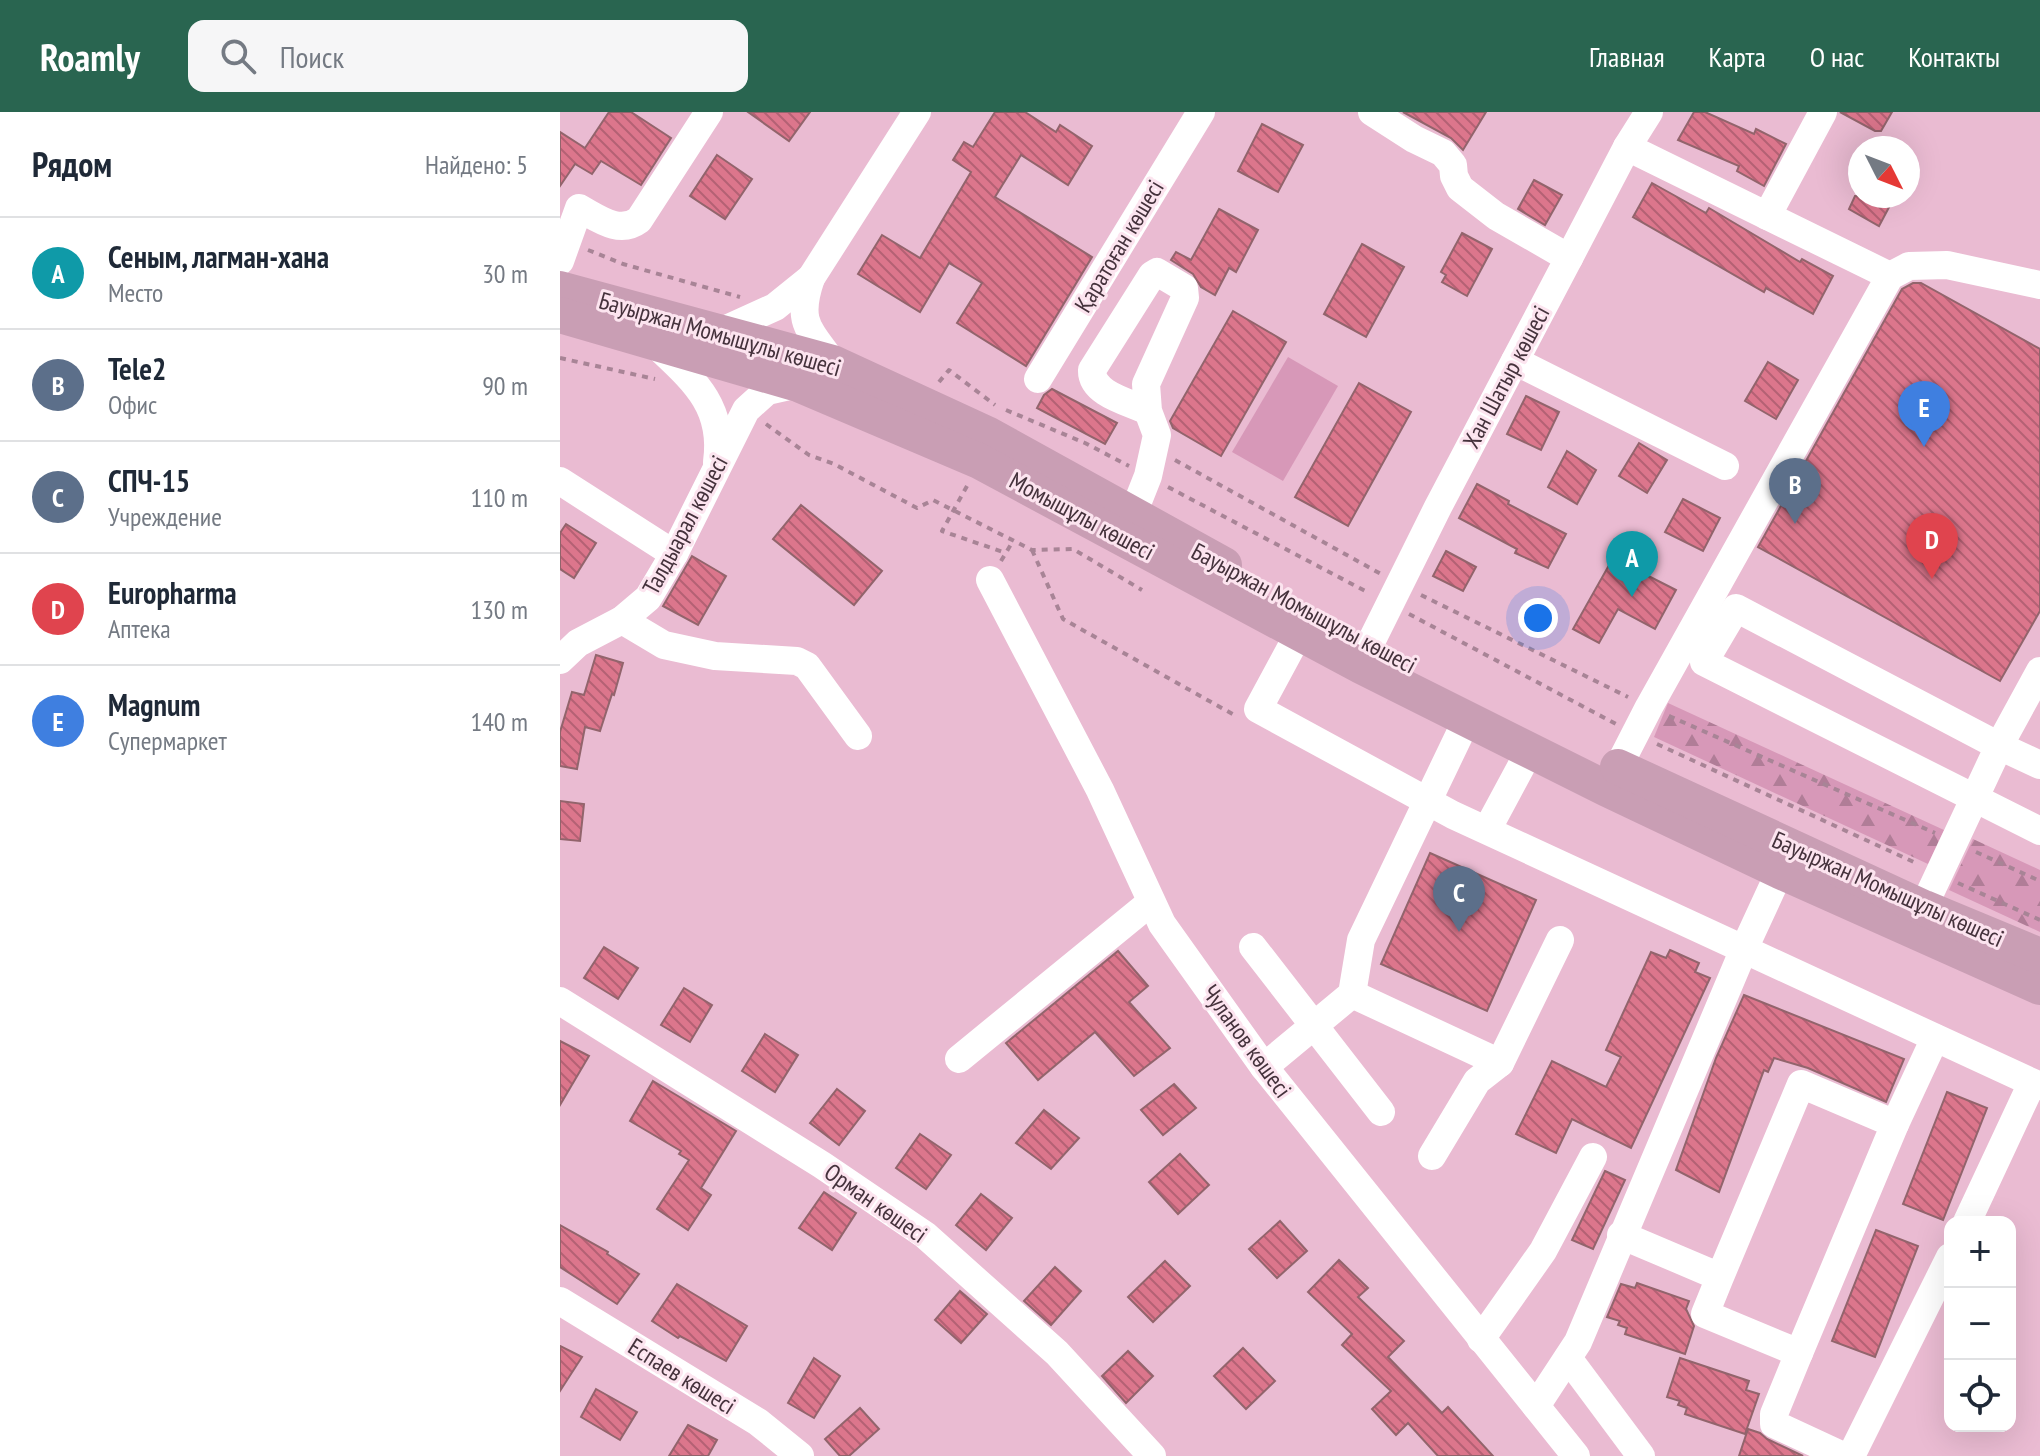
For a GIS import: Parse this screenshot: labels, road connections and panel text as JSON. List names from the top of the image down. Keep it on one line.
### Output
{"streets":{"main road":["Бауыржан Момышұлы көшесі","Момышұлы көшесі"],"street":["Қаратоған көшесі","Хан Шатыр көшесі","Талдыарал көшесі","Чуланов көшесі","Орман көшесі","Еспаев көшесі"]},"crossings":[["Бауыржан Момышұлы көшесі","Хан Шатыр көшесі"],["Бауыржан Момышұлы көшесі","Момышұлы көшесі"],["Момышұлы көшесі","Талдыарал көшесі"]],"north":"bottom right","page":{"header":"Roamly","search":"Поиск","nav":["Главная","Карта","О нас","Контакты"],"heading":["Рядом","Найдено: 5"],"list":[{"mark":"A","name":"Сеным, лагман-хана","note":"Место","value":"30 m"},{"mark":"B","name":"Tele2","note":"Офис","value":"90 m"},{"mark":"C","name":"СПЧ-15","note":"Учреждение","value":"110 m"},{"mark":"D","name":"Europharma","note":"Аптека","value":"130 m"},{"mark":"E","name":"Magnum","note":"Супермаркет","value":"140 m"}],"pins":["E","B","D","A","C"],"map_buttons":["+","−"]}}
